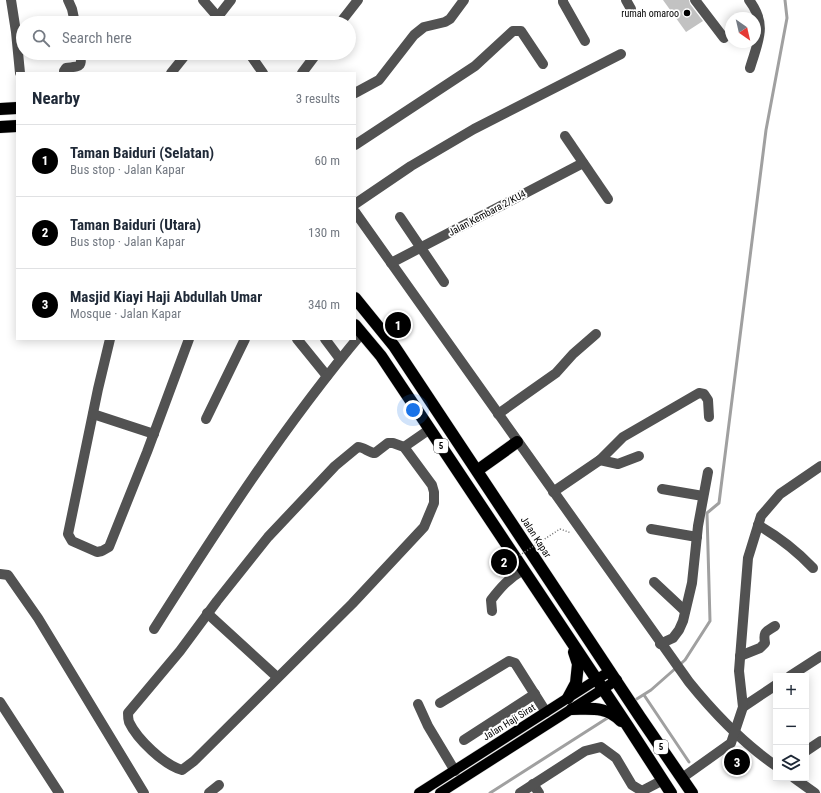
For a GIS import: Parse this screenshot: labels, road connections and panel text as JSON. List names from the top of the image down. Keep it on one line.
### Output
{"streets":{"highway":["5","Jalan Kapar"],"main road":["Jalan Haji Sirat"],"street":["Jalan Kembara 2/KU4"]},"crossings":[["5","Jalan Haji Sirat"],["Jalan Kapar","Jalan Haji Sirat"]],"places":["rumah omaroo"],"north":"bottom right","page":{"search":"Search here","heading":["Nearby","3 results"],"list":[{"mark":"1","name":"Taman Baiduri (Selatan)","note":"Bus stop · Jalan Kapar","value":"60 m"},{"mark":"2","name":"Taman Baiduri (Utara)","note":"Bus stop · Jalan Kapar","value":"130 m"},{"mark":"3","name":"Masjid Kiayi Haji Abdullah Umar","note":"Mosque · Jalan Kapar","value":"340 m"}],"pins":["1","2","3"],"map_buttons":["+","−"]}}
